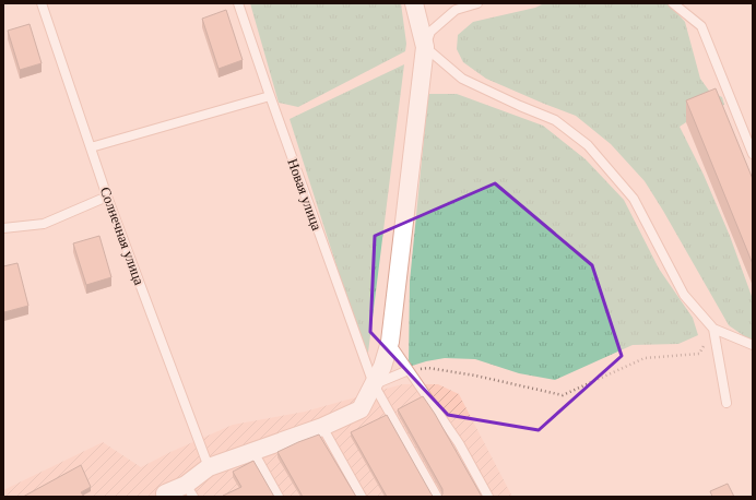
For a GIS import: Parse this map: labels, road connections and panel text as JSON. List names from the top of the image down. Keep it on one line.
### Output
{"streets":{"lane":["Новая улица","Солнечная улица"]}}
